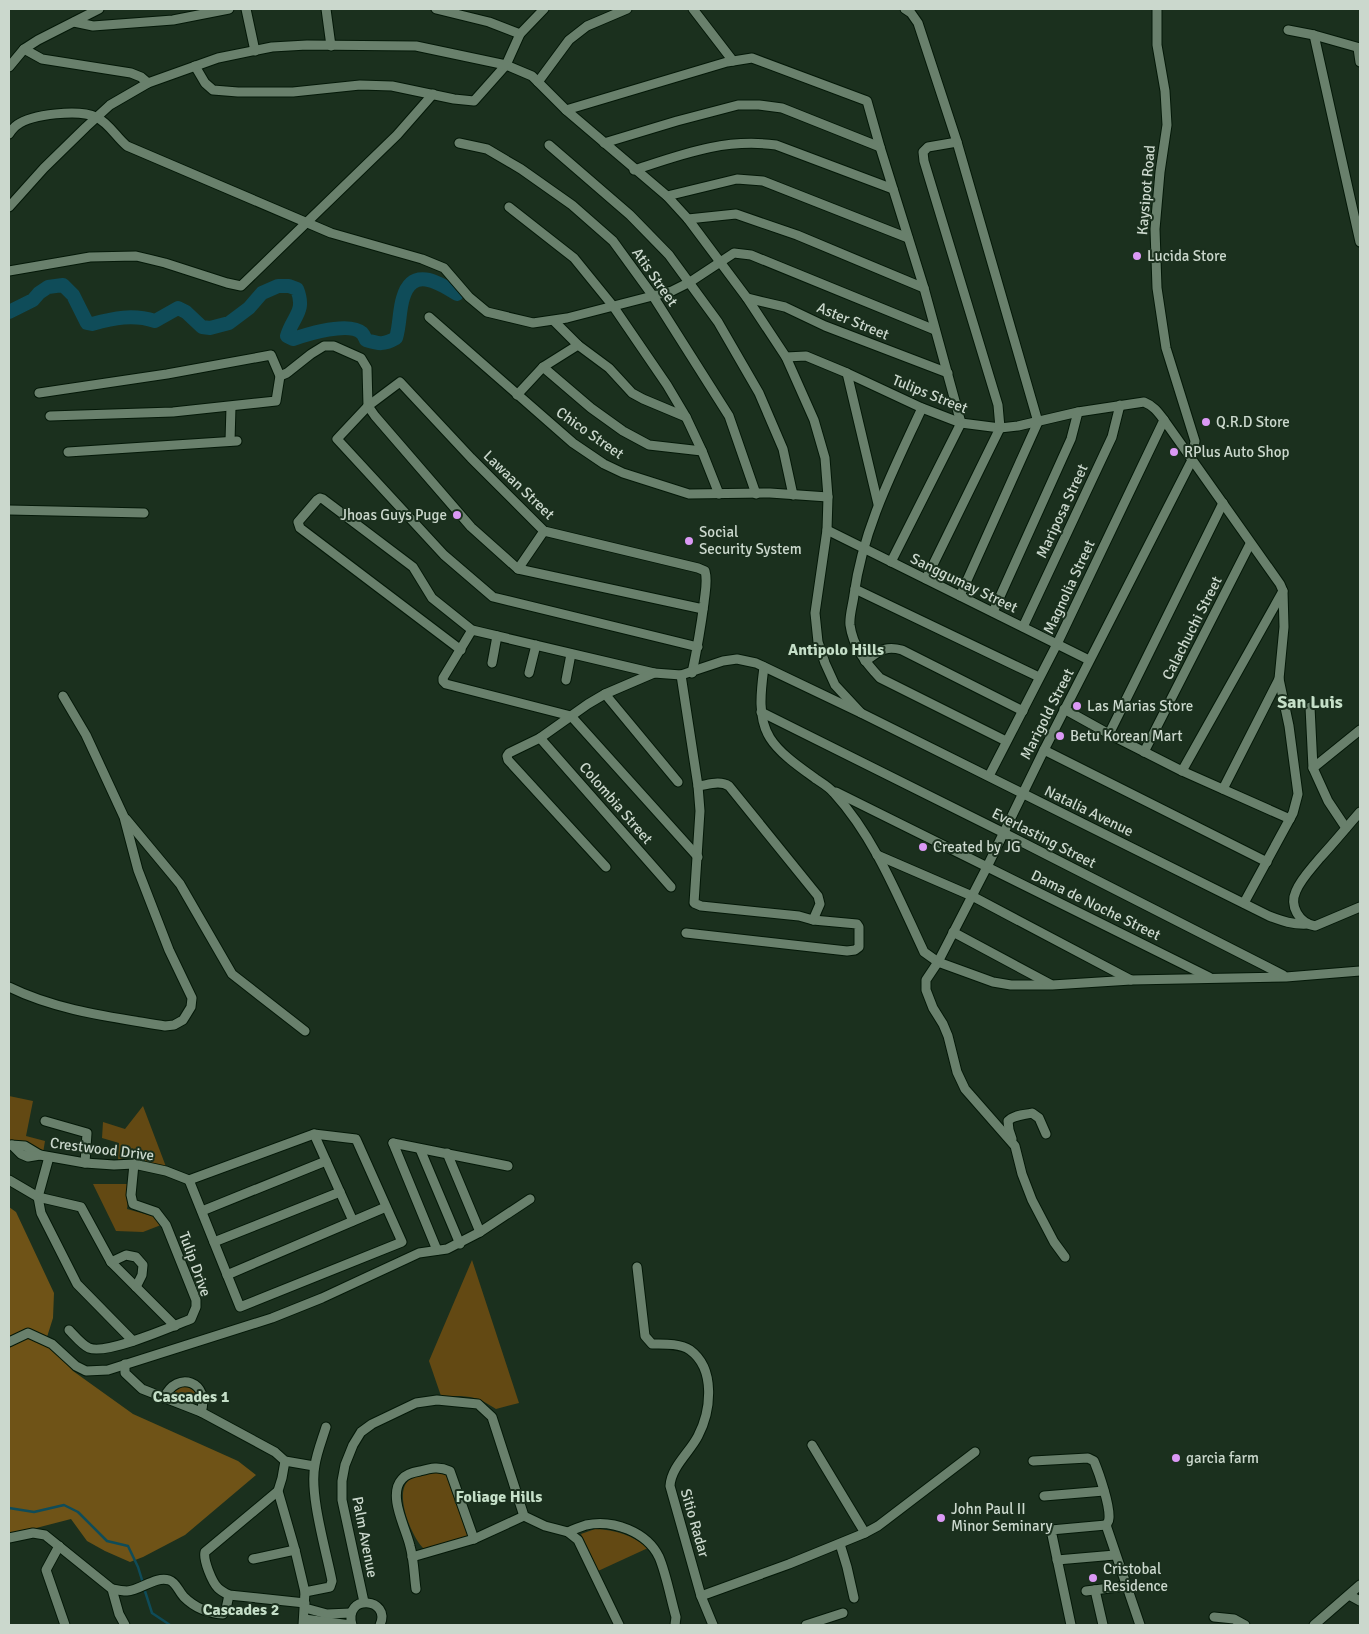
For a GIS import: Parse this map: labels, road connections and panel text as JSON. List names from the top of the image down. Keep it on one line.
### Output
{"streets":{"street":["Kaysipot Road","Atis Street","Aster Street","Tulips Street","Chico Street","Lawaan Street","Mariposa Street","Sanggumay Street","Magnolia Street","Calachuchi Street","Marigold Street","Colombia Street","Natalia Avenue","Everlasting Street","Dama de Noche Street","Crestwood Drive","Tulip Drive","Sitio Radar","Palm Avenue"]},"crossings":[["Kaysipot Road","Marigold Street"],["Atis Street","Chico Street"],["Tulips Street","Mariposa Street"],["Tulips Street","Magnolia Street"],["Mariposa Street","Sanggumay Street"],["Sanggumay Street","Magnolia Street"],["Sanggumay Street","Marigold Street"],["Magnolia Street","Natalia Avenue"],["Marigold Street","Natalia Avenue"],["Marigold Street","Everlasting Street"],["Marigold Street","Dama de Noche Street"],["Crestwood Drive","Tulip Drive"]],"districts":["Antipolo Hills","San Luis","Cascades 1","Foliage Hills","Cascades 2"],"places":["Lucida Store","Q.R.D Store","RPlus Auto Shop","Jhoas Guys Puge","Social Security System","Las Marias Store","Betu Korean Mart","Created by JG","garcia farm","John Paul II Minor Seminary","Cristobal Residence"]}
